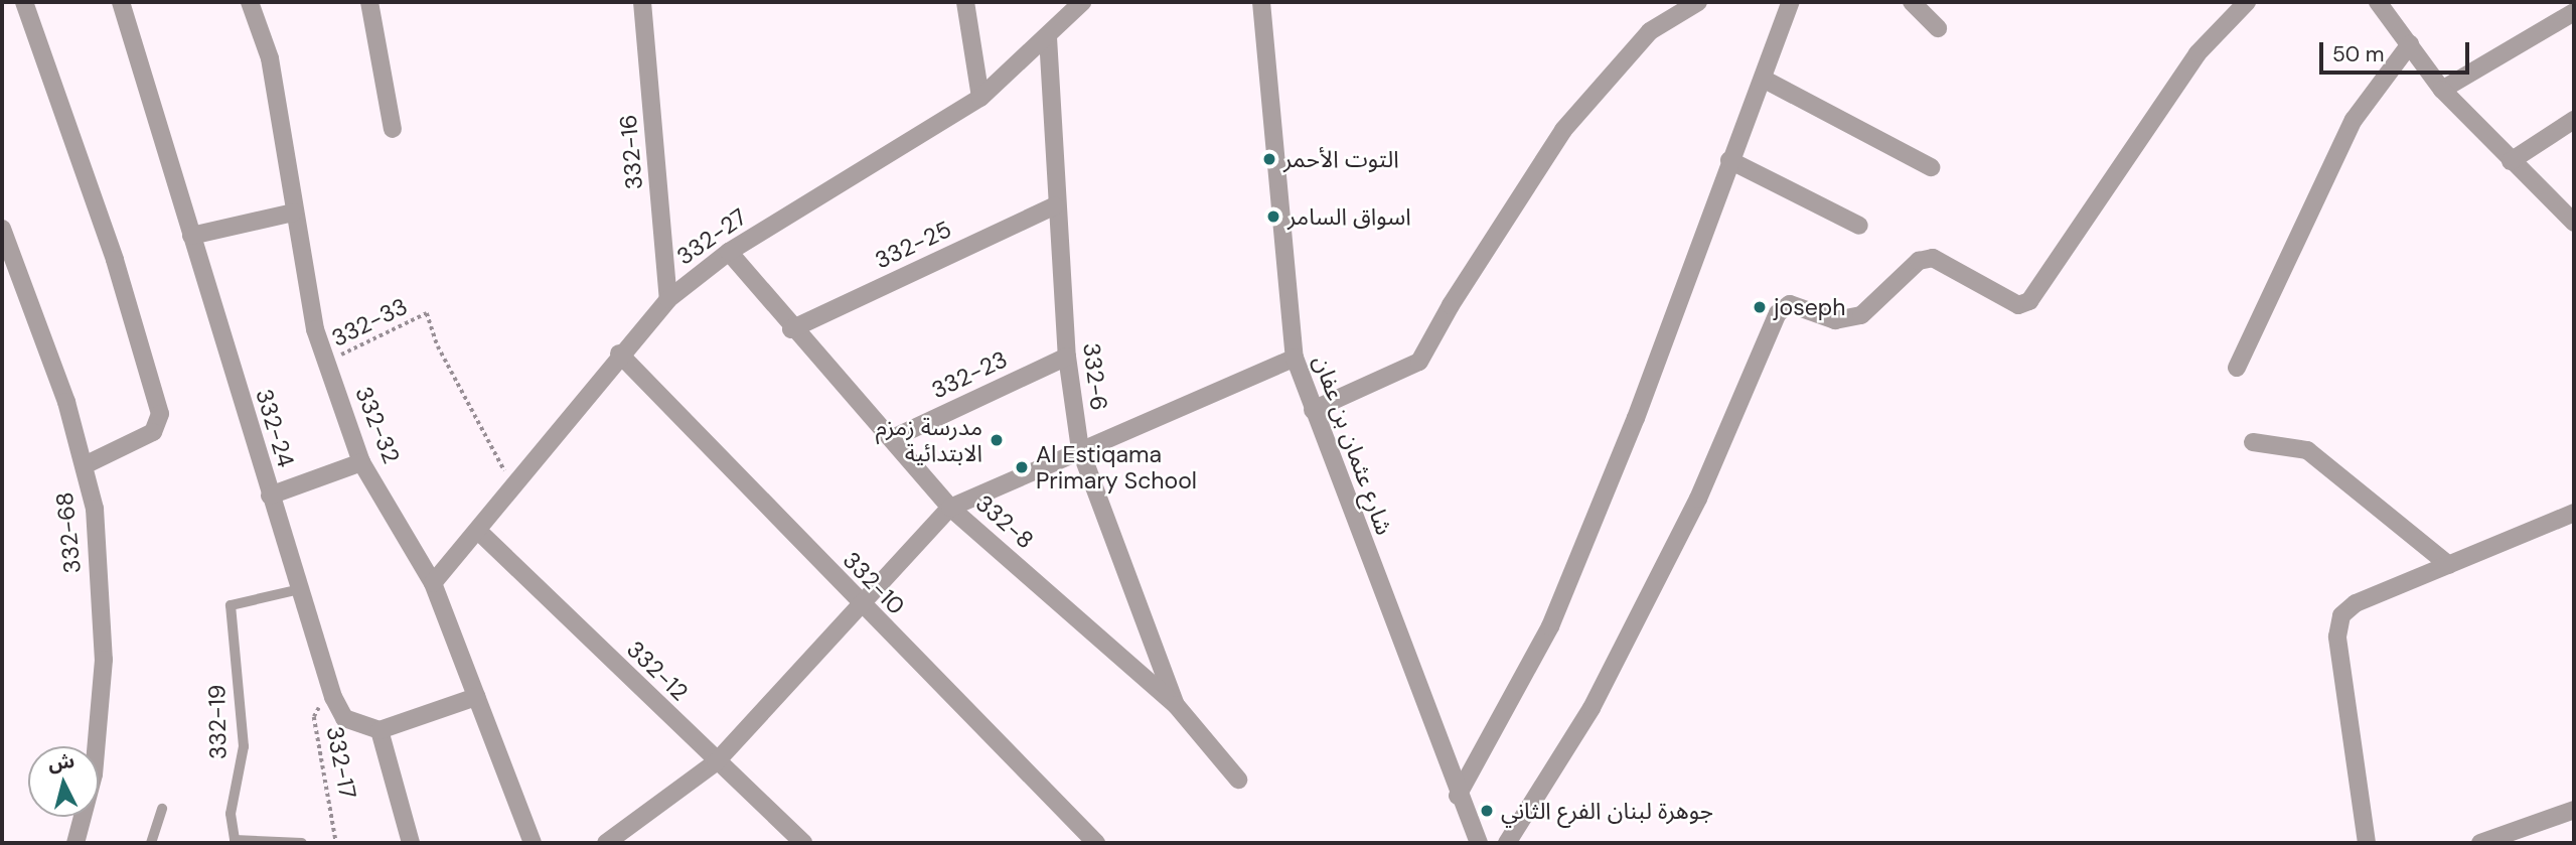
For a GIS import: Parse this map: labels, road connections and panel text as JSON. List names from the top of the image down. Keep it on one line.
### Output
{"streets":{"street":["332-16","332-27","332-25","332-23","332-6","332-32","332-24","شارع عثمان بن عفان","332-8","332-68","332-10","332-12"],"lane":["332-19"],"path":["332-33","332-17"]},"crossings":[["332-16","332-27"],["332-27","332-33"],["332-27","332-6"],["332-27","332-32"],["332-27","332-8"],["332-27","332-10"],["332-27","332-12"],["332-25","332-6"],["332-25","332-8"],["332-33","332-32"],["332-23","332-6"],["332-23","332-8"],["332-6","332-8"],["332-24","332-19"],["332-24","332-17"]],"places":["التوت الأحمر","اسواق السامر","joseph","مدرسة زمزم الابتدائية","Al Estiqama Primary School","جوهرة لبنان الفرع الثاني"],"scale_bar":"50 m","north":"top"}
